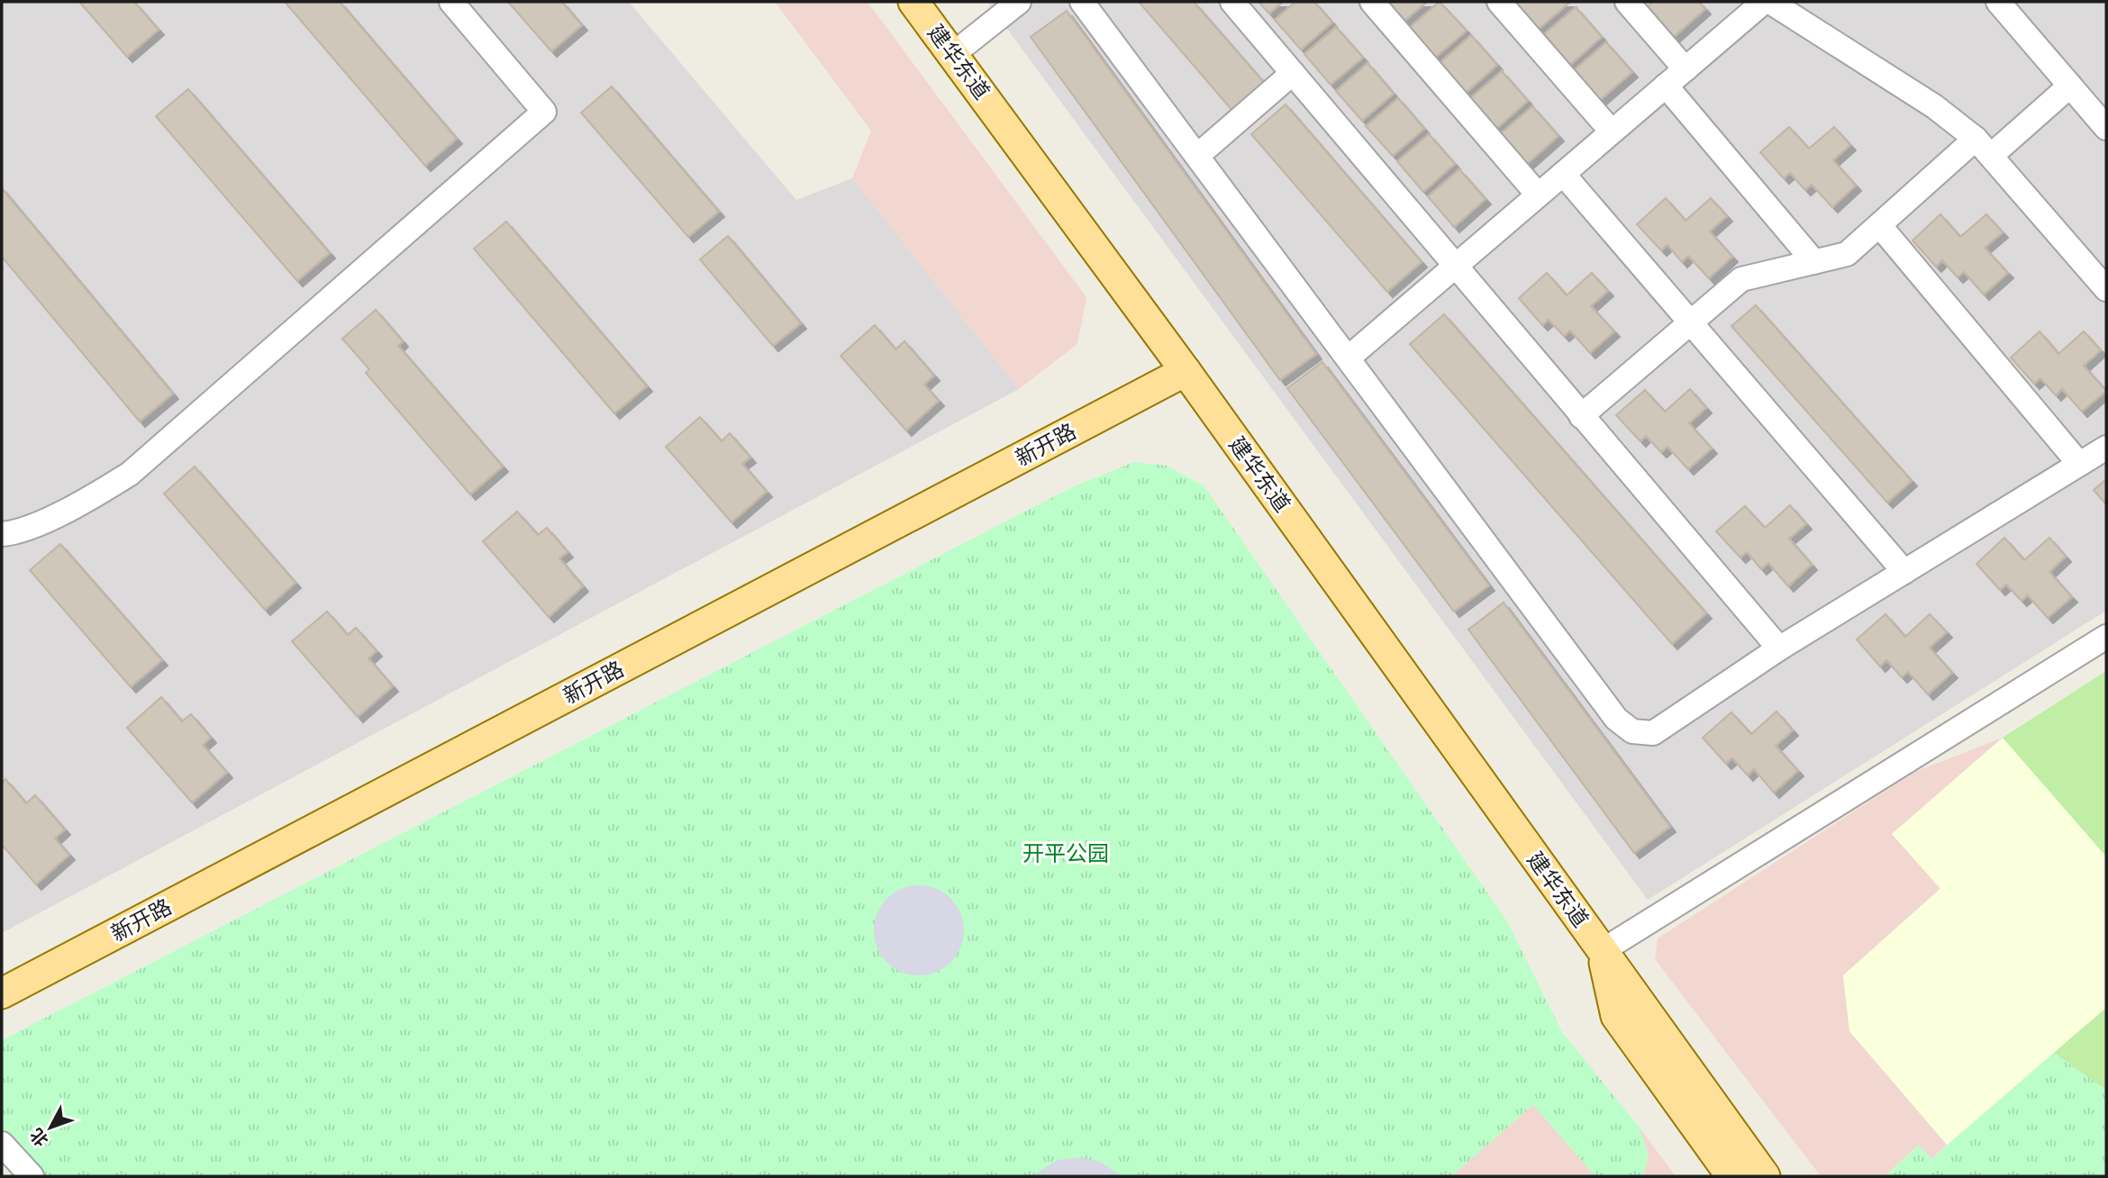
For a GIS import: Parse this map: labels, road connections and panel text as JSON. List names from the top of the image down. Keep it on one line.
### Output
{"streets":{"main road":["建华东道","新开路"]},"crossings":[["建华东道","新开路"]],"parks":["开平公园"],"north":"bottom left"}
